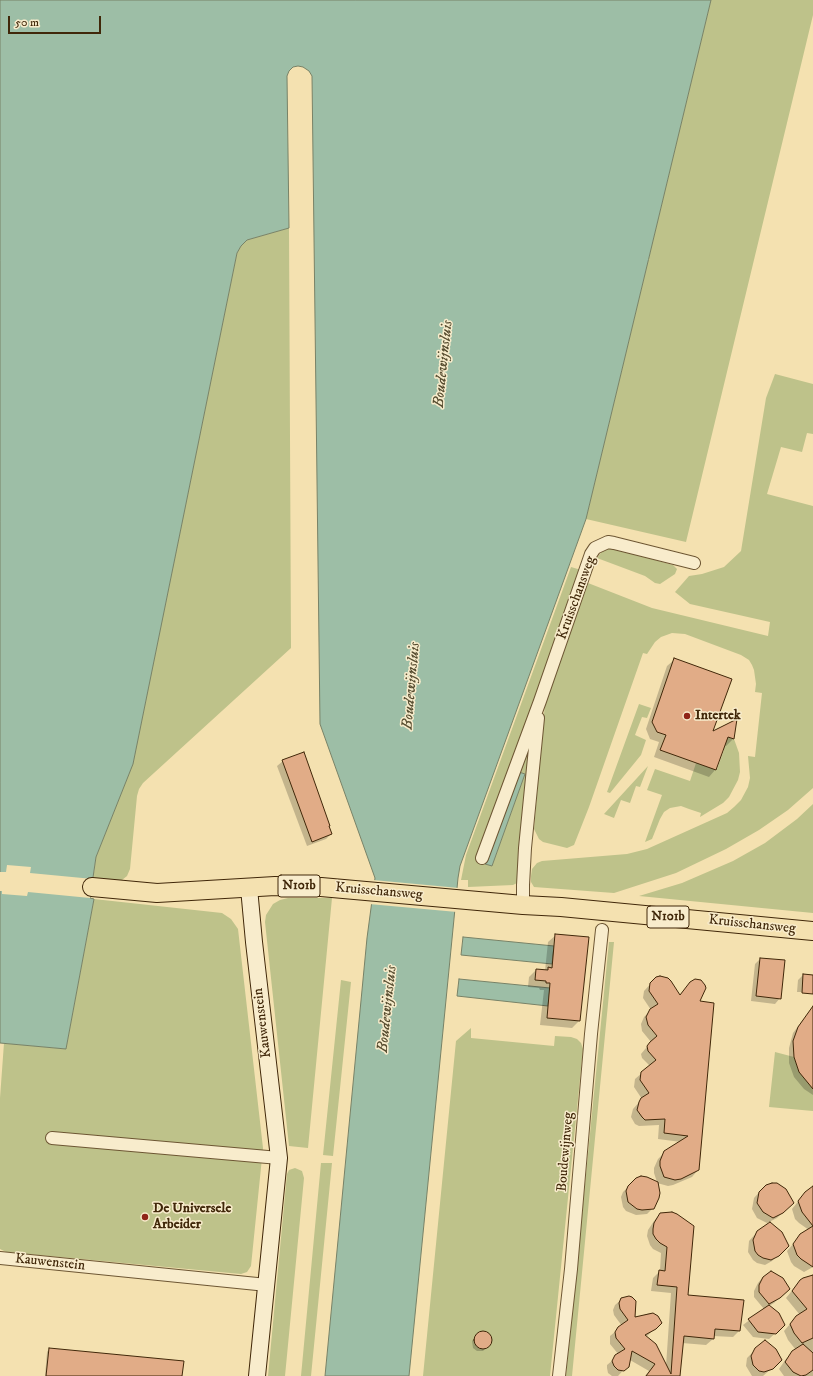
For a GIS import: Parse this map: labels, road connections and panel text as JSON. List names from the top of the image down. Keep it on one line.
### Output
{"streets":{"main road":["Kruisschansweg","N101b"],"street":["Kauwenstein","Boudewijnweg"]},"crossings":[["Kruisschansweg","Kauwenstein"]],"water":["Boudewijnsluis"],"places":["Intertek","De Universele Arbeider"],"scale_bar":"50 m"}
